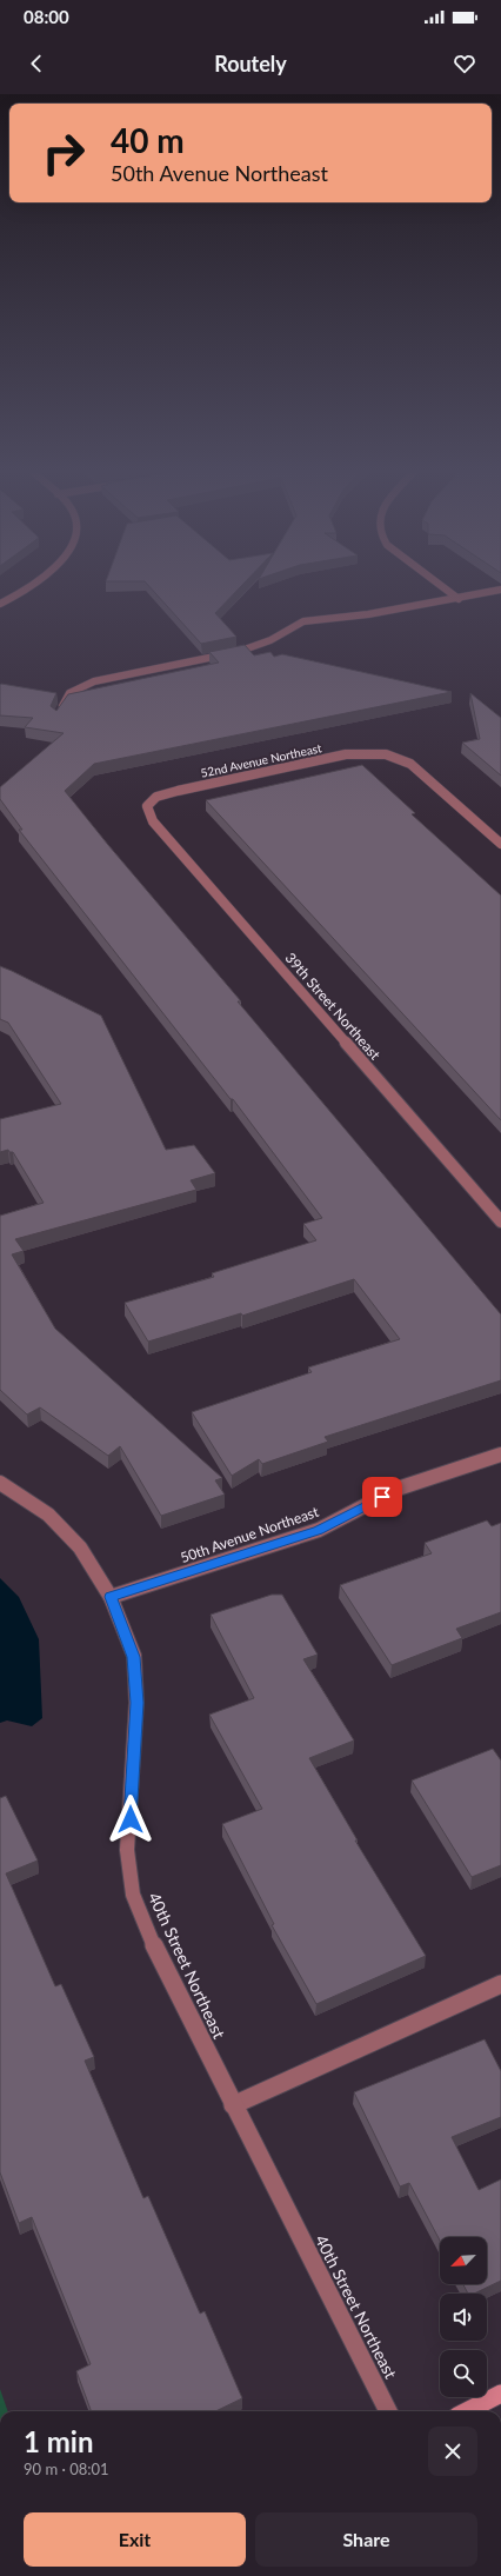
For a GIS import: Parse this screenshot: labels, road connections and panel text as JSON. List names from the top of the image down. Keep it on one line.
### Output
{"streets":{"street":["52nd Avenue Northeast","39th Street Northeast","50th Avenue Northeast","40th Street Northeast"]},"crossings":[["52nd Avenue Northeast","39th Street Northeast"],["50th Avenue Northeast","40th Street Northeast"]],"north":"bottom left","page":{"status":"08:00","header":"Routely","turn":["40 m","50th Avenue Northeast"],"heading":["1 min","90 m · 08:01"],"buttons":["Exit","Share"]}}
